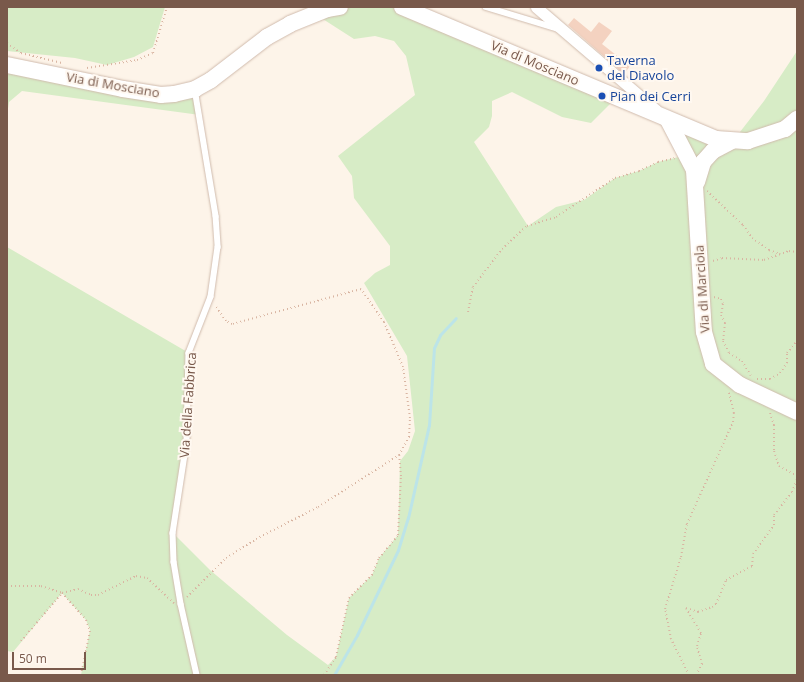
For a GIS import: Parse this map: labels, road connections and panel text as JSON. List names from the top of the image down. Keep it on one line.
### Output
{"streets":{"main road":["Via di Mosciano","Via di Marciola"],"lane":["Via della Fabbrica"]},"crossings":[["Via di Mosciano","Via di Marciola"],["Via di Mosciano","Via della Fabbrica"]],"places":["Taverna del Diavolo","Pian dei Cerri"],"scale_bar":"50 m"}
